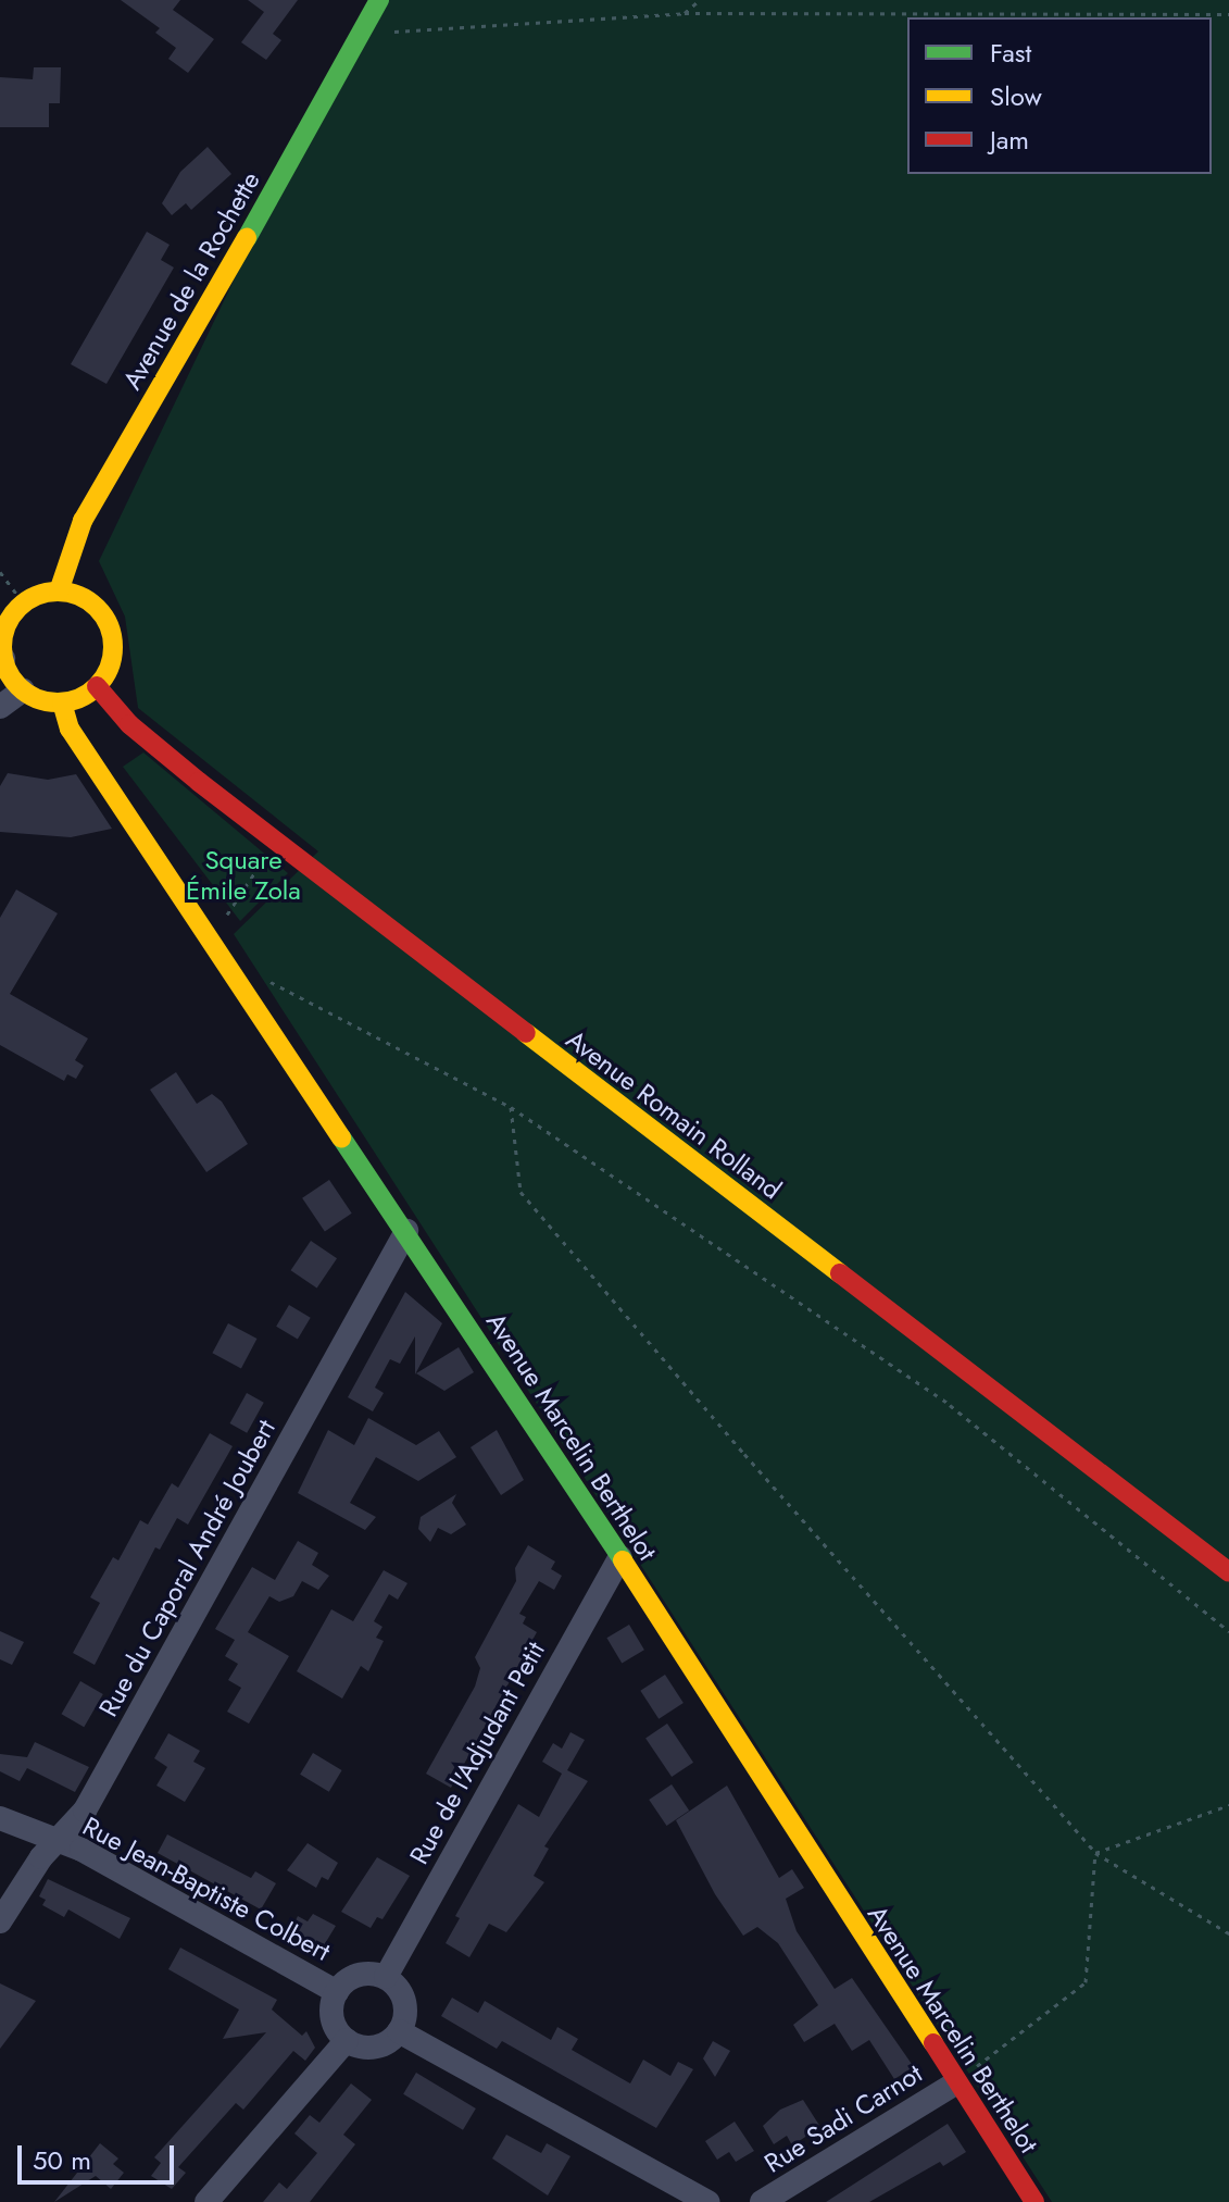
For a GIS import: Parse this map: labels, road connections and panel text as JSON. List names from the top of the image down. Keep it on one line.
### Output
{"streets":{"main road":["Avenue de la Rochette","Avenue Romain Rolland","Avenue Marcelin Berthelot"],"street":["Rue du Caporal André Joubert","Rue de l'Adjudant Petit","Rue Jean-Baptiste Colbert","Rue Sadi Carnot"]},"crossings":[["Avenue de la Rochette","Avenue Romain Rolland"],["Avenue de la Rochette","Avenue Marcelin Berthelot"],["Avenue Romain Rolland","Avenue Marcelin Berthelot"],["Avenue Marcelin Berthelot","Rue du Caporal André Joubert"],["Avenue Marcelin Berthelot","Rue de l'Adjudant Petit"],["Avenue Marcelin Berthelot","Rue Sadi Carnot"],["Rue du Caporal André Joubert","Rue Jean-Baptiste Colbert"],["Rue de l'Adjudant Petit","Rue Jean-Baptiste Colbert"]],"parks":["Square Émile Zola"],"legend":["Fast","Slow","Jam"],"scale_bar":"50 m"}
